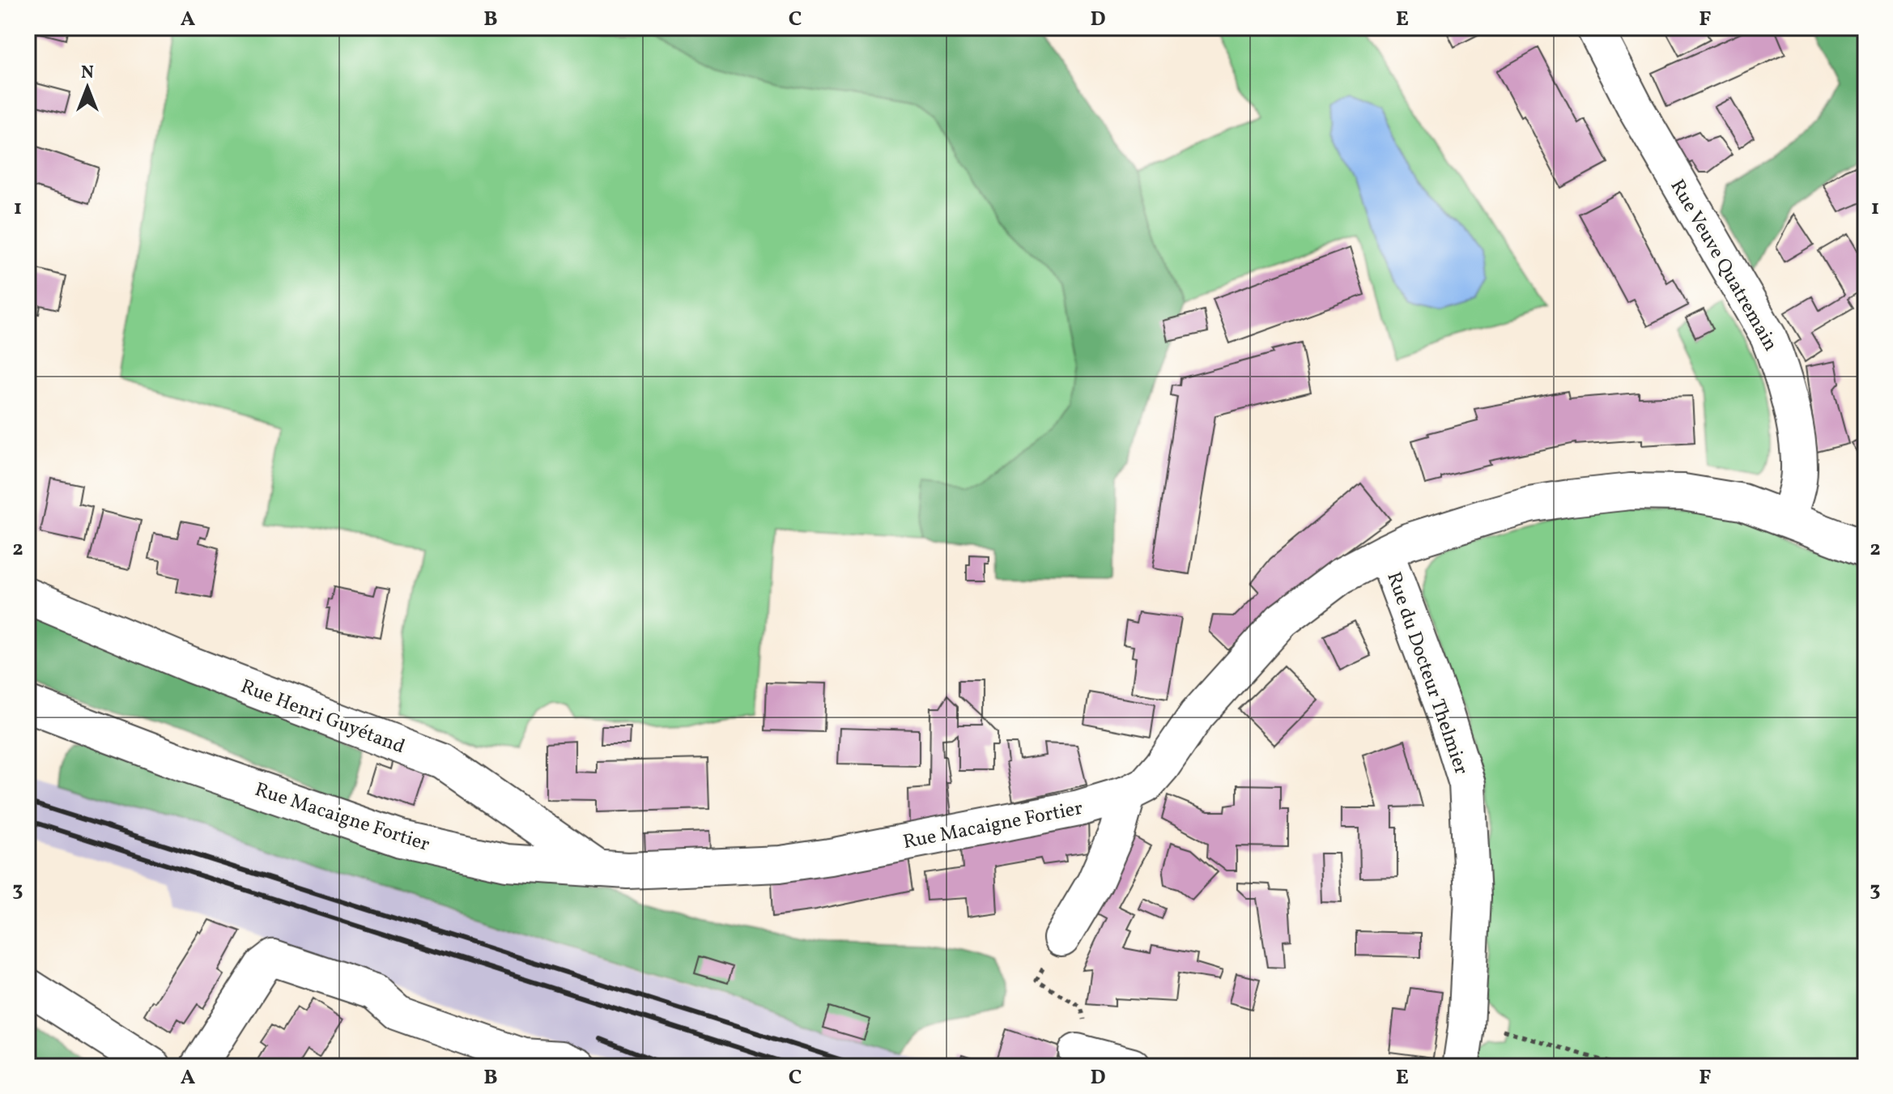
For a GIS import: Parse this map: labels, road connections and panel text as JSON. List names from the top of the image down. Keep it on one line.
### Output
{"streets":{"street":["Rue Veuve Quatremain","Rue du Docteur Thelmier","Rue Henri Guyétand","Rue Macaigne Fortier"]},"crossings":[["Rue Veuve Quatremain","Rue Macaigne Fortier"],["Rue du Docteur Thelmier","Rue Macaigne Fortier"],["Rue Henri Guyétand","Rue Macaigne Fortier"]],"north":"top","grid":{"columns":["A","B","C","D","E","F"],"rows":["1","2","3"]}}
